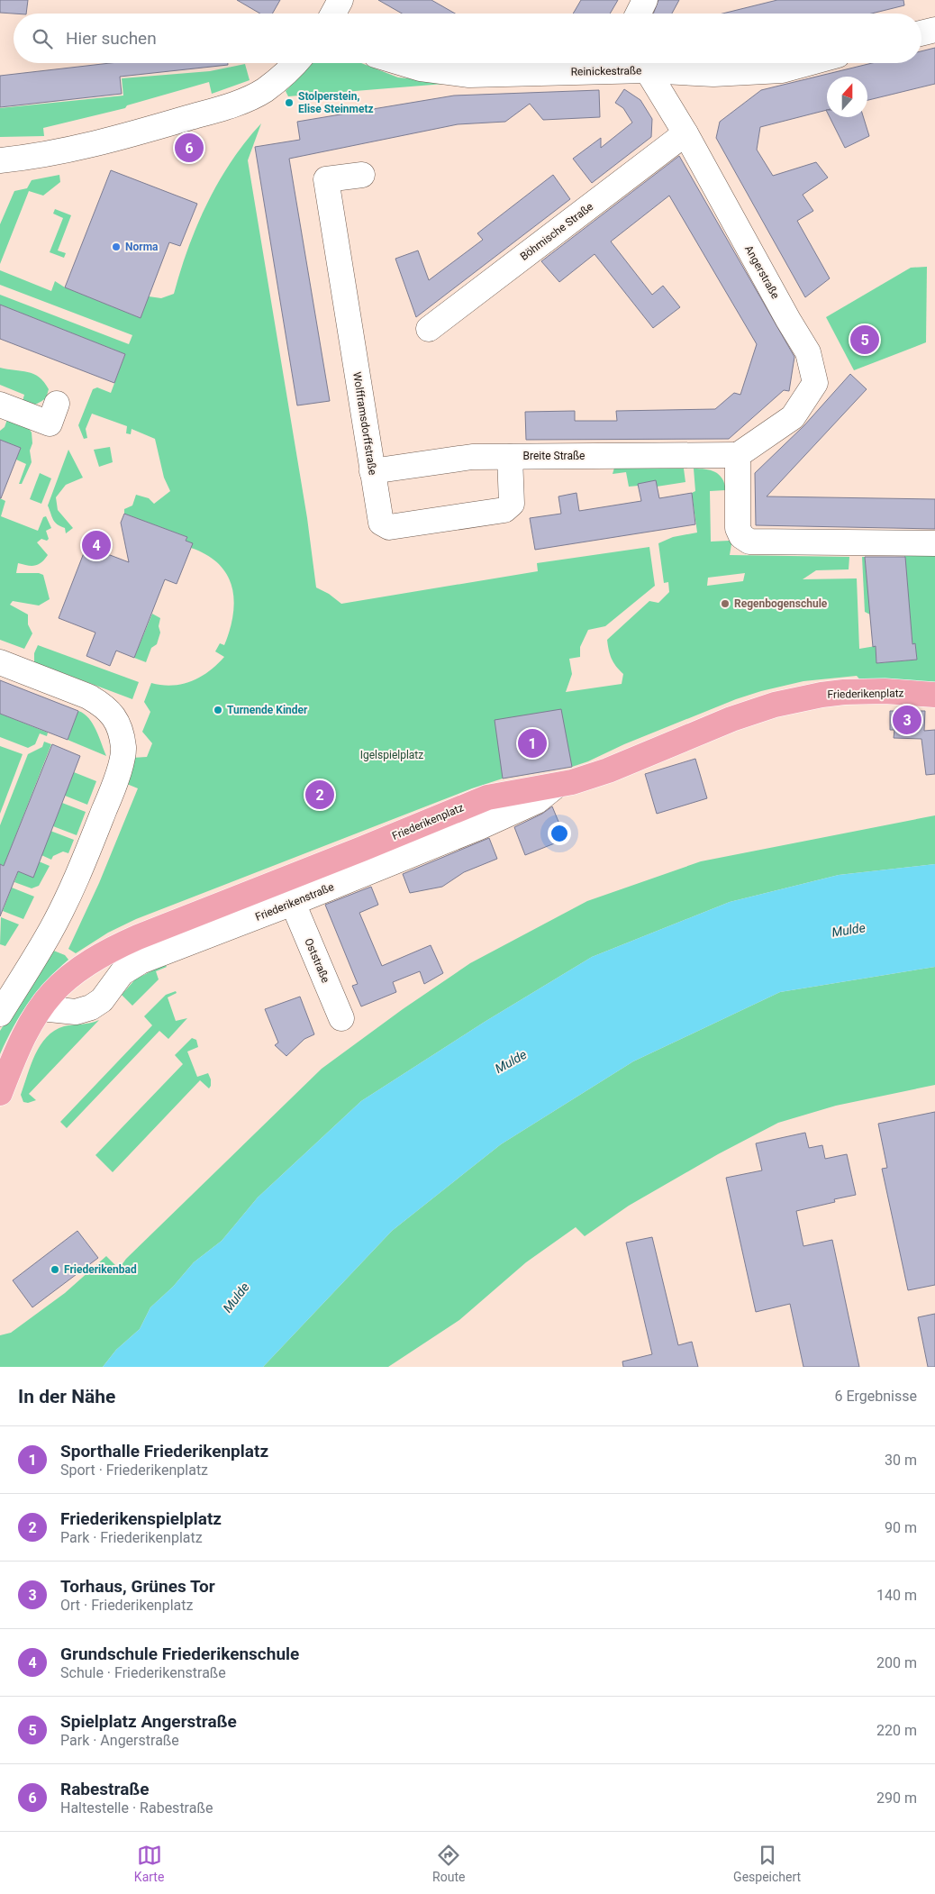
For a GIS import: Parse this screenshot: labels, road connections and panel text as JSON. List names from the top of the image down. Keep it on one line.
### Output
{"streets":{"main road":["Friederikenplatz"],"street":["Reinickestraße","Böhmische Straße","Angerstraße","Wolfframsdorffstraße","Breite Straße","Friederikenstraße","Oststraße"]},"crossings":[["Reinickestraße","Angerstraße"],["Böhmische Straße","Angerstraße"],["Angerstraße","Breite Straße"],["Wolfframsdorffstraße","Breite Straße"],["Friederikenplatz","Friederikenstraße"],["Friederikenstraße","Oststraße"]],"water":["Mulde"],"parks":["Igelspielplatz"],"places":["Stolperstein, Elise Steinmetz","Norma","Regenbogenschule","Turnende Kinder","Friederikenbad"],"north":"top","page":{"search":"Hier suchen","pins":["6","5","4","3","1","2"],"heading":["In der Nähe","6 Ergebnisse"],"list":[{"mark":"1","name":"Sporthalle Friederikenplatz","note":"Sport · Friederikenplatz","value":"30 m"},{"mark":"2","name":"Friederikenspielplatz","note":"Park · Friederikenplatz","value":"90 m"},{"mark":"3","name":"Torhaus, Grünes Tor","note":"Ort · Friederikenplatz","value":"140 m"},{"mark":"4","name":"Grundschule Friederikenschule","note":"Schule · Friederikenstraße","value":"200 m"},{"mark":"5","name":"Spielplatz Angerstraße","note":"Park · Angerstraße","value":"220 m"},{"mark":"6","name":"Rabestraße","note":"Haltestelle · Rabestraße","value":"290 m"}],"nav":["Karte","Route","Gespeichert"]}}
